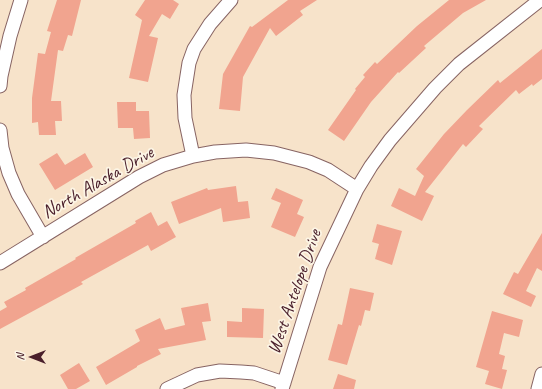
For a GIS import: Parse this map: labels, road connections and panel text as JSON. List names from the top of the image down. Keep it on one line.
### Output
{"streets":{"street":["North Alaska Drive","West Antelope Drive"]},"crossings":[["North Alaska Drive","West Antelope Drive"]],"north":"left"}
